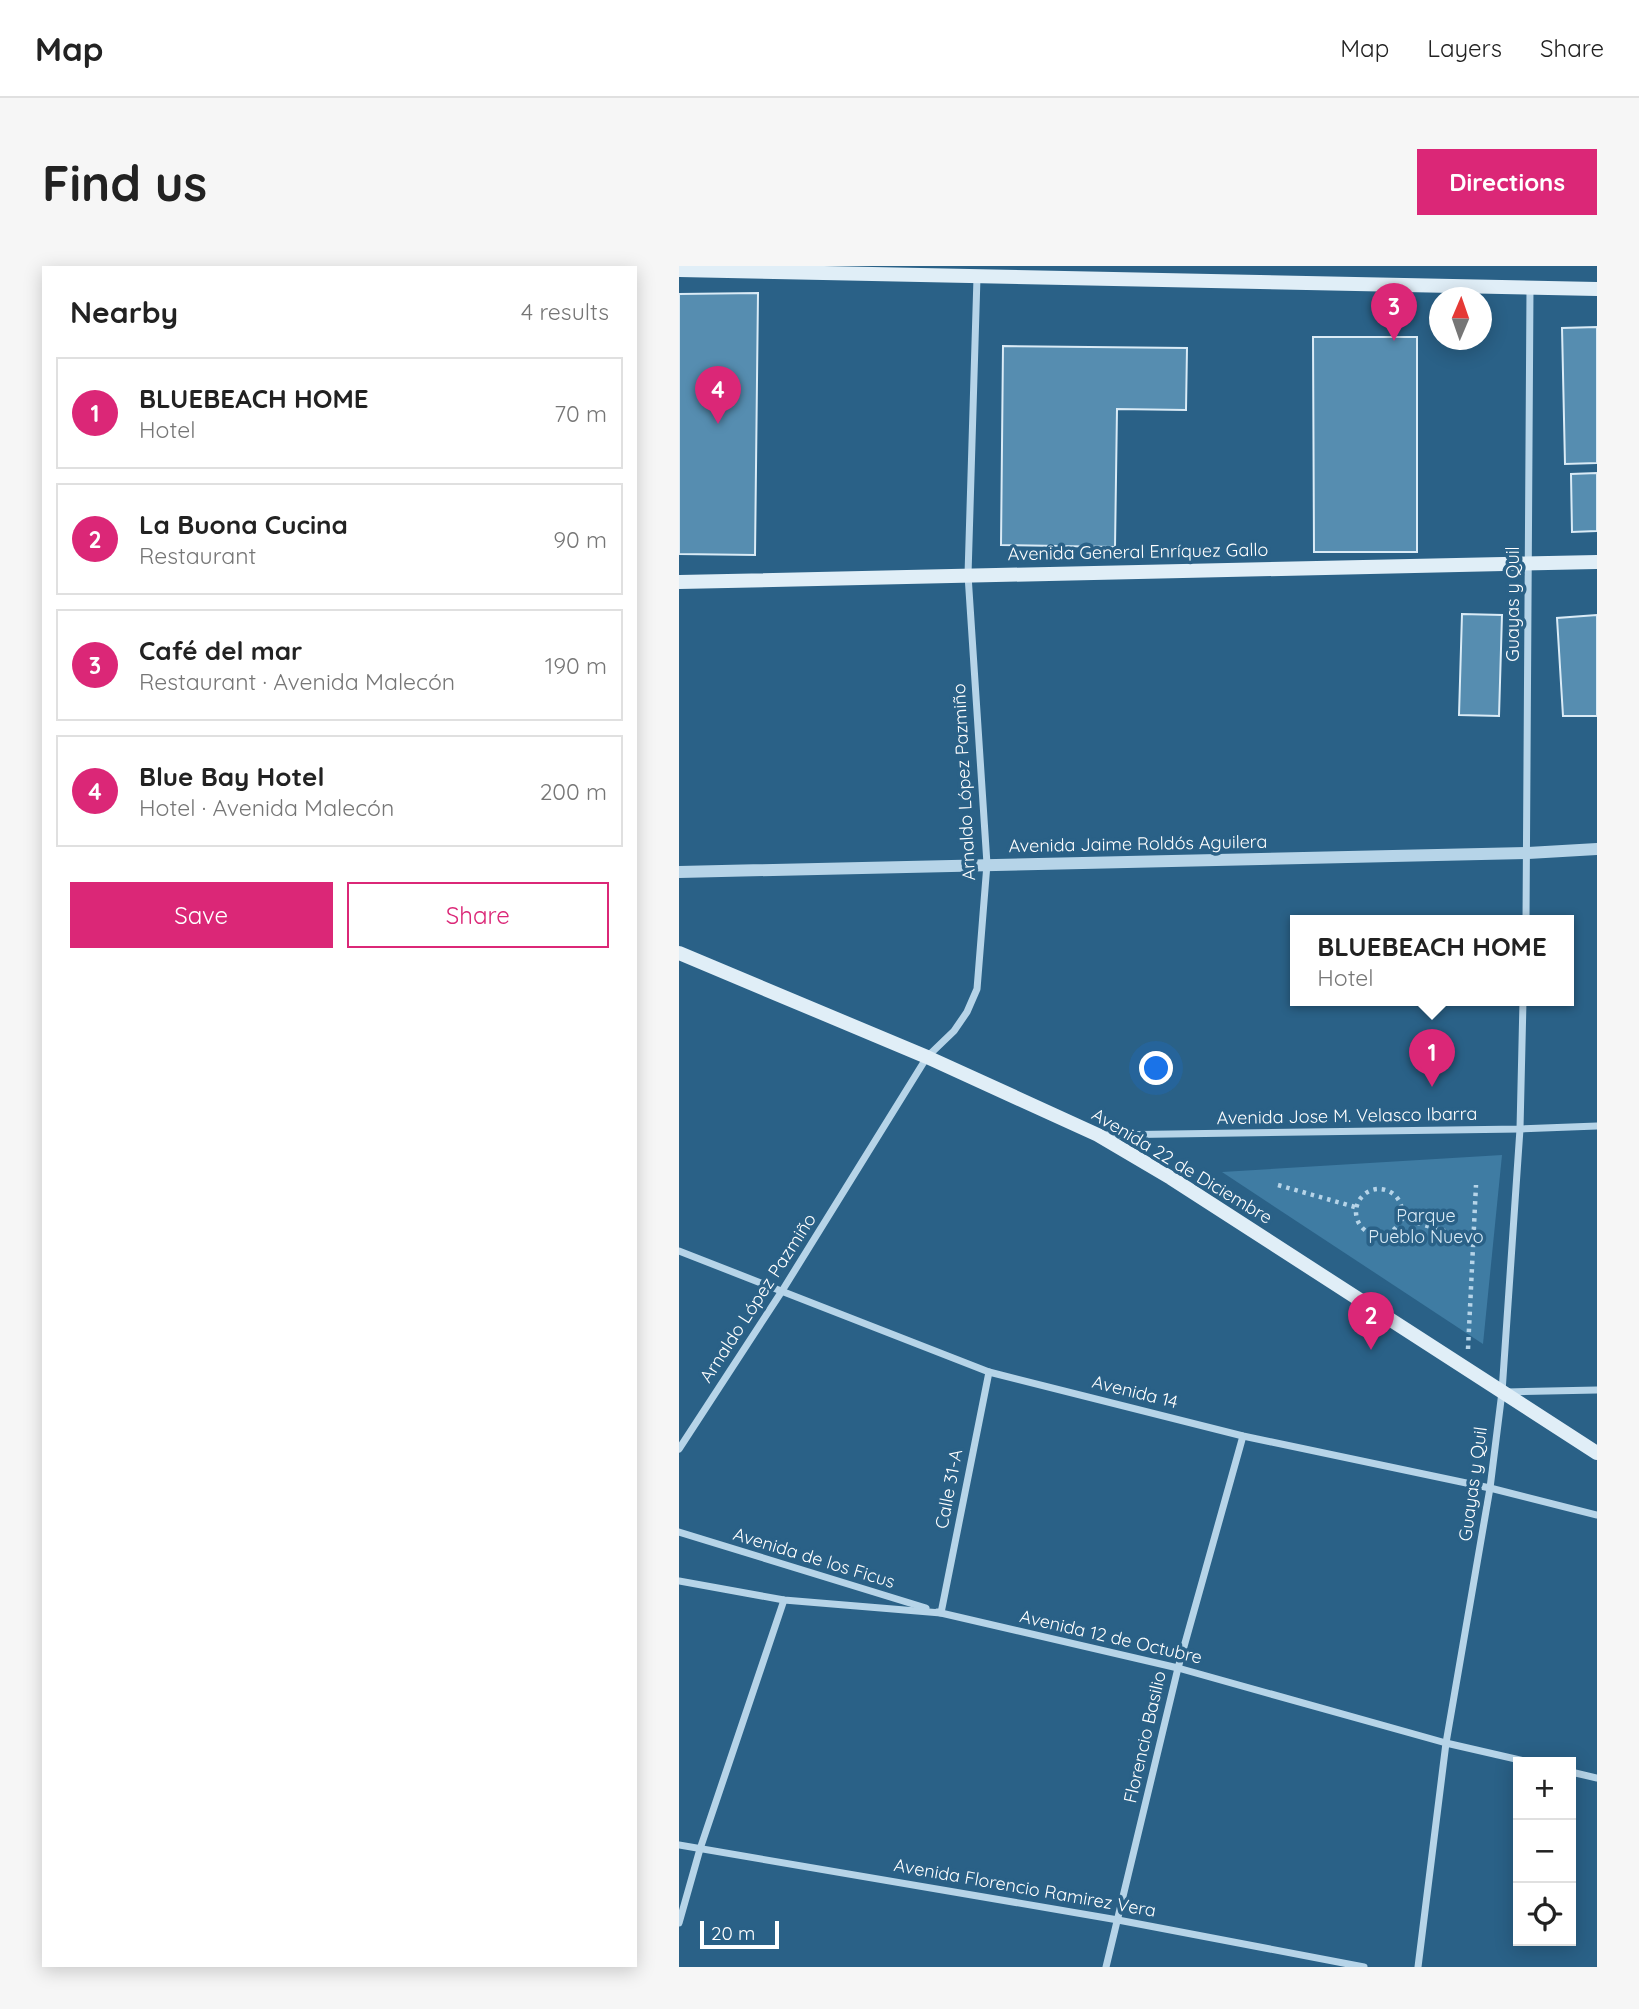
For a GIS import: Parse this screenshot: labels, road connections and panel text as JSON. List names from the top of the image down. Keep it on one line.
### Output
{"streets":{"main road":["Avenida General Enríquez Gallo","Avenida 22 de Diciembre"],"street":["Guayas y Quil","Arnaldo López Pazmiño","Avenida Jaime Roldós Aguilera","Avenida Jose M. Velasco Ibarra","Avenida 14","Calle 31-A","Avenida de los Ficus","Avenida 12 de Octubre","Florencio Basilio","Avenida Florencio Ramirez Vera"]},"crossings":[["Avenida General Enríquez Gallo","Guayas y Quil"],["Avenida General Enríquez Gallo","Arnaldo López Pazmiño"],["Guayas y Quil","Avenida Jaime Roldós Aguilera"],["Guayas y Quil","Avenida Jose M. Velasco Ibarra"],["Guayas y Quil","Avenida 22 de Diciembre"],["Guayas y Quil","Avenida 14"],["Guayas y Quil","Avenida 12 de Octubre"],["Arnaldo López Pazmiño","Avenida Jaime Roldós Aguilera"],["Arnaldo López Pazmiño","Avenida 22 de Diciembre"],["Arnaldo López Pazmiño","Avenida 14"],["Avenida Jose M. Velasco Ibarra","Avenida 22 de Diciembre"],["Avenida 14","Calle 31-A"],["Avenida 14","Florencio Basilio"],["Calle 31-A","Avenida de los Ficus"],["Calle 31-A","Avenida 12 de Octubre"],["Avenida de los Ficus","Avenida 12 de Octubre"],["Avenida 12 de Octubre","Florencio Basilio"],["Florencio Basilio","Avenida Florencio Ramirez Vera"]],"parks":["Parque Pueblo Nuevo"],"scale_bar":"20 m","north":"top","page":{"header":"Map","nav":["Map","Layers","Share"],"buttons":["Directions",["Save","Share"]],"title":"Find us","heading":["Nearby","4 results"],"pins":["3","4","1","2"],"list":[{"mark":"1","name":"BLUEBEACH HOME","note":"Hotel","value":"70 m"},{"mark":"2","name":"La Buona Cucina","note":"Restaurant","value":"90 m"},{"mark":"3","name":"Café del mar","note":"Restaurant · Avenida Malecón","value":"190 m"},{"mark":"4","name":"Blue Bay Hotel","note":"Hotel · Avenida Malecón","value":"200 m"}],"popup":["BLUEBEACH HOME","Hotel"],"map_buttons":["+","−"],"scale":"20 m"}}
